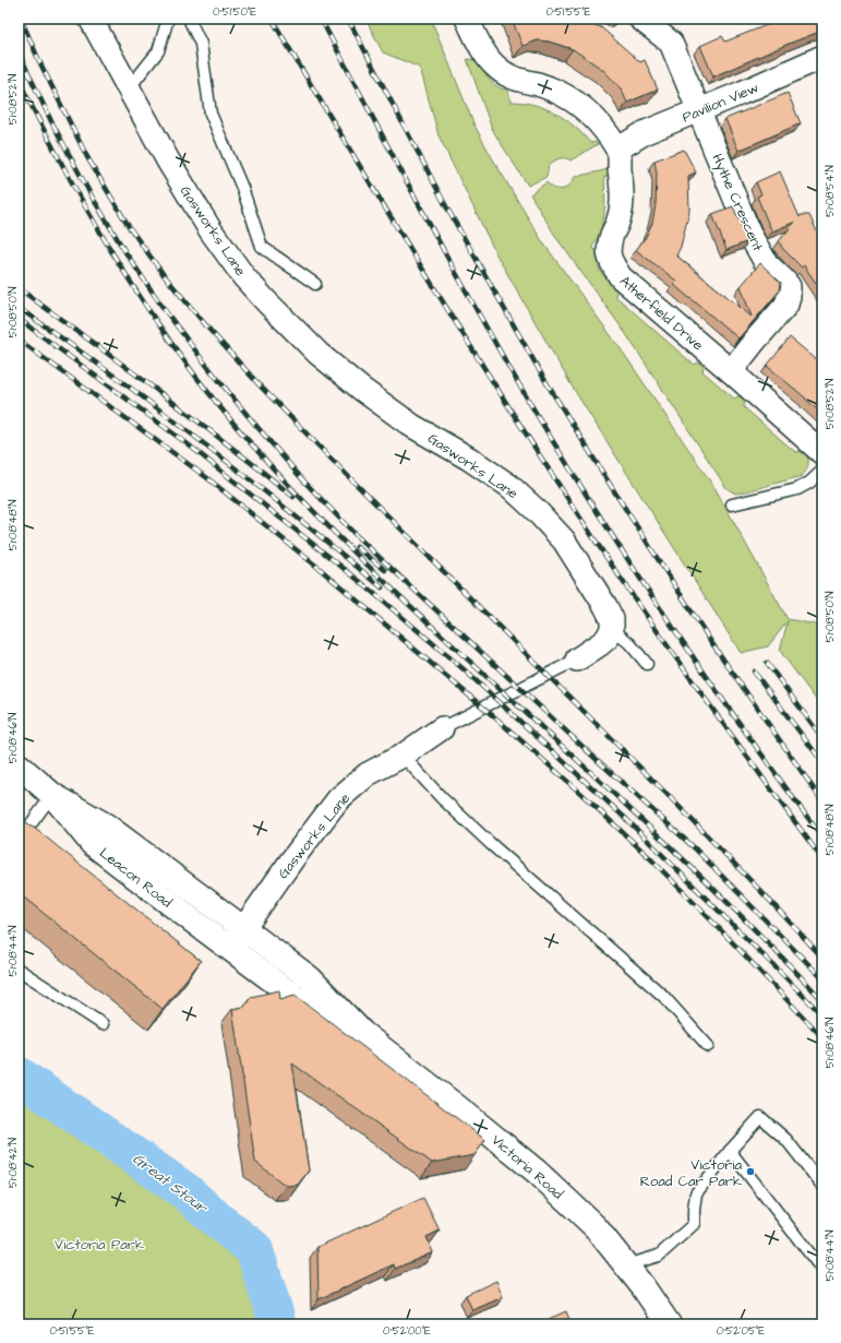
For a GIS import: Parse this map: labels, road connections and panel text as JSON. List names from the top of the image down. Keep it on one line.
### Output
{"streets":{"street":["Pavilion View","Hythe Crescent","Gasworks Lane","Atherfield Drive","Leacon Road","Victoria Road"]},"crossings":[["Pavilion View","Hythe Crescent"],["Pavilion View","Atherfield Drive"],["Hythe Crescent","Atherfield Drive"],["Gasworks Lane","Leacon Road"],["Gasworks Lane","Victoria Road"],["Leacon Road","Victoria Road"]],"water":["Great Stour"],"parks":["Victoria Park"],"places":["Victoria Road Car Park"],"coordinates":["0°51'50\"E","0°51'55\"E","51°08'52\"N","51°08'54\"N","51°08'50\"N","51°08'48\"N","51°08'46\"N","51°08'44\"N","51°08'42\"N","0°52'00\"E","0°52'05\"E"]}
